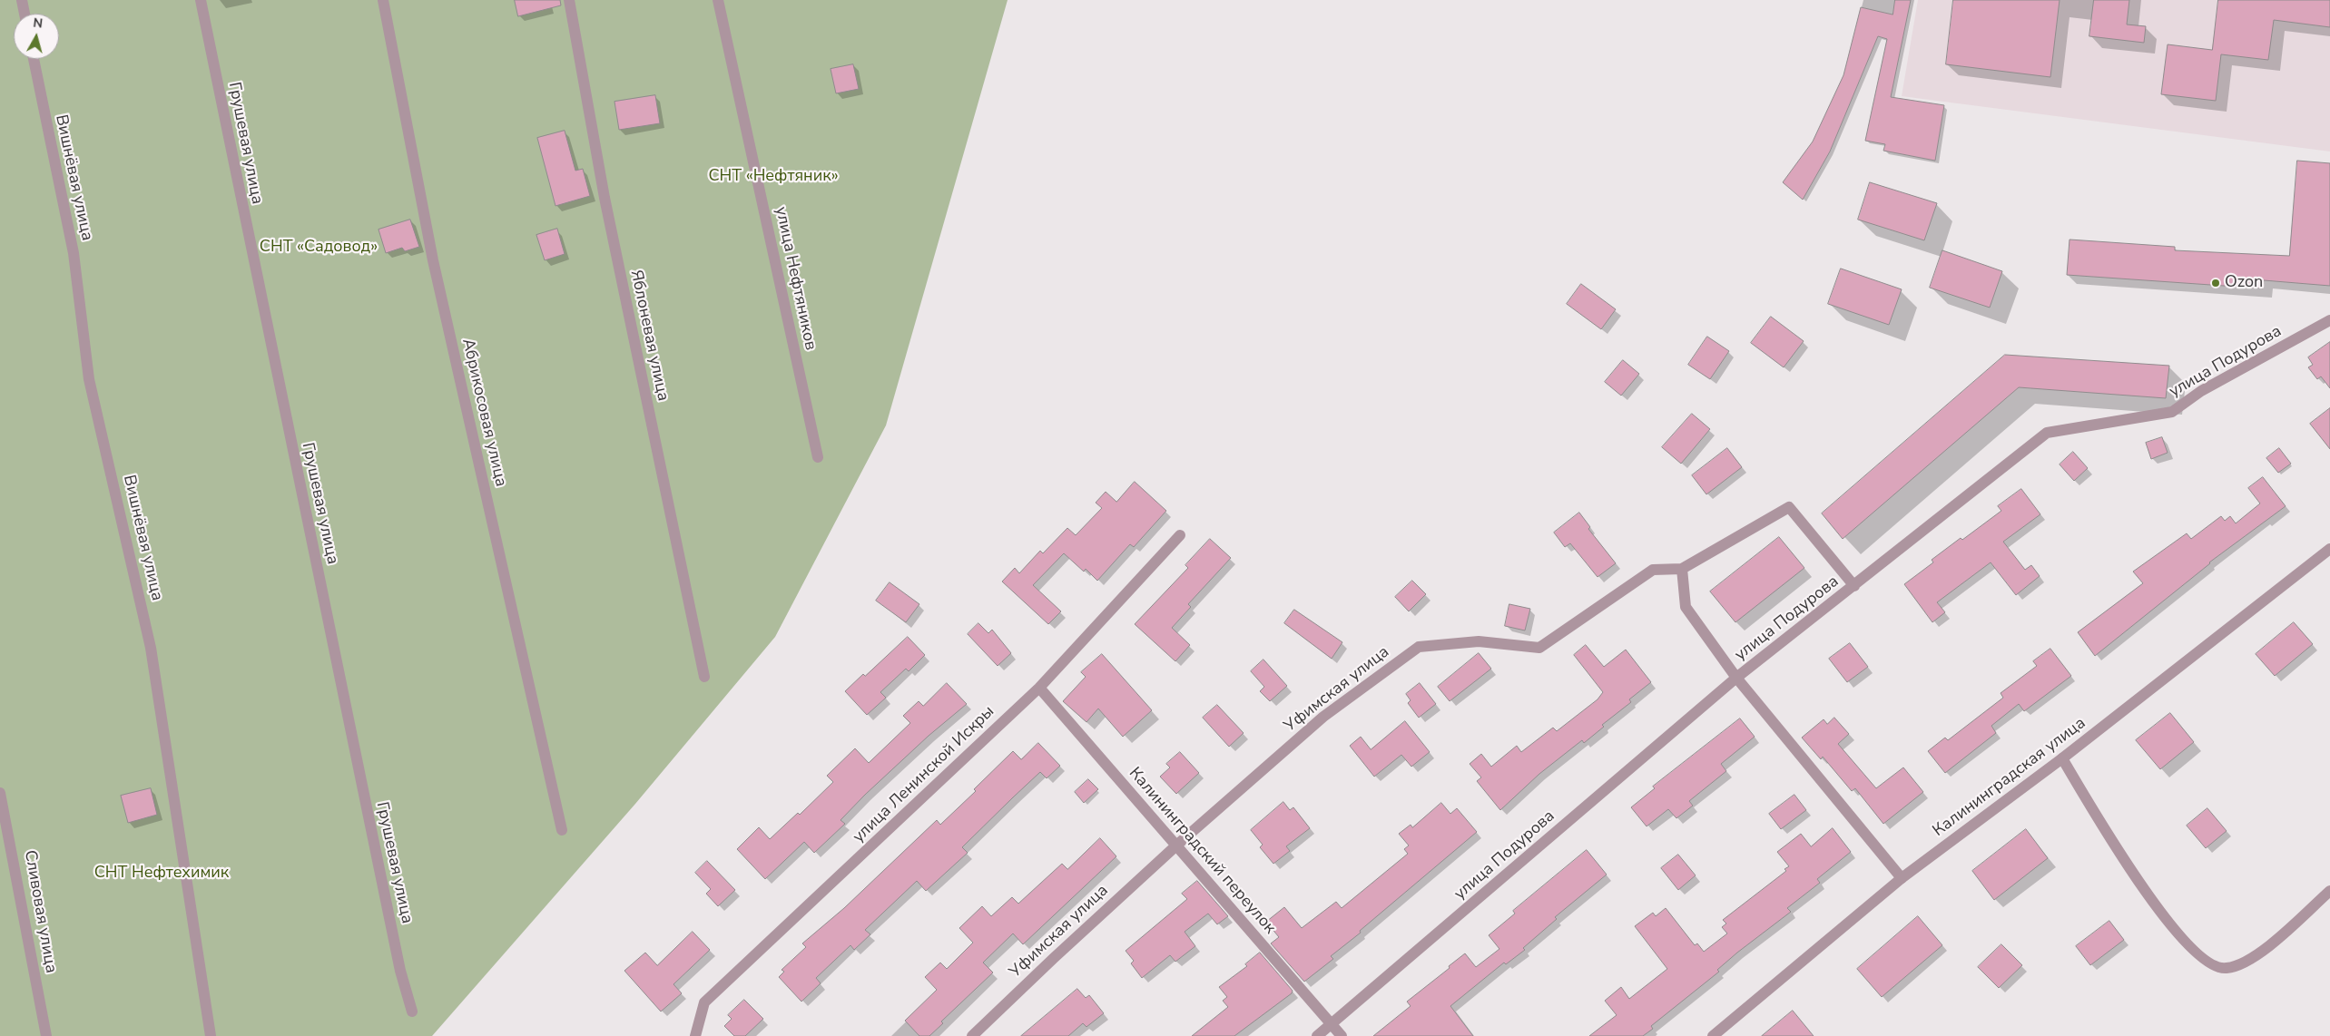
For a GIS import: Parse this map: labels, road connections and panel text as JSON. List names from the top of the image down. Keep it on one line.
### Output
{"streets":{"street":["Грушевая улица","Вишнёвая улица","улица Нефтяников","Яблоневая улица","улица Подурова","Абрикосовая улица","Уфимская улица","улица Ленинской Искры","Калининградская улица","Калининградский переулок","Сливовая улица"]},"crossings":[["улица Подурова","Уфимская улица"],["улица Подурова","Калининградский переулок"],["Уфимская улица","Калининградский переулок"],["улица Ленинской Искры","Калининградский переулок"]],"parks":["СНТ «Нефтяник»","СНТ «Садовод»","СНТ Нефтехимик"],"places":["Ozon"],"north":"top"}
